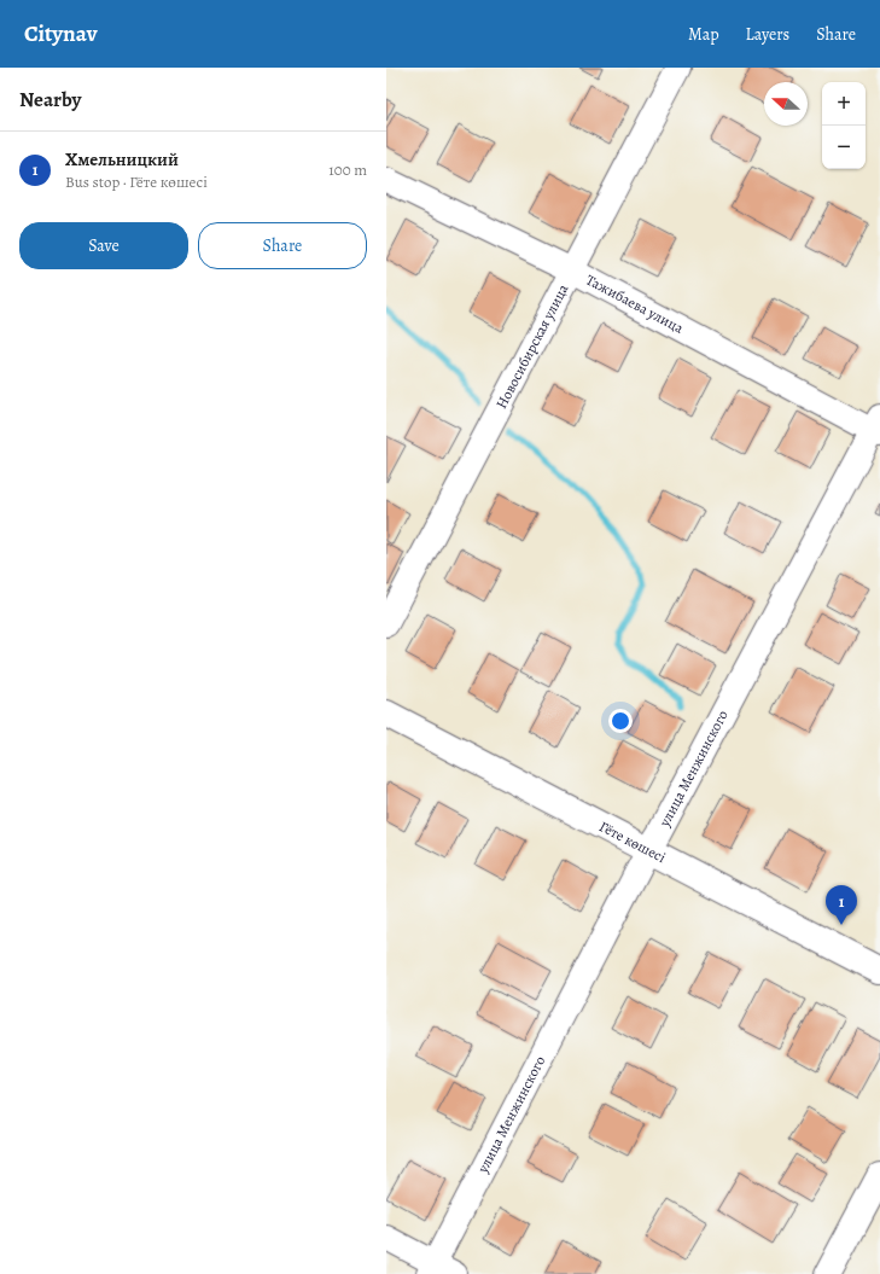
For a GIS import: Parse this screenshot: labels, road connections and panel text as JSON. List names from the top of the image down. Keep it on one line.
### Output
{"streets":{"main road":["Гёте көшесі"],"street":["Тажибаева улица","Новосибирская улица","улица Менжинского"]},"crossings":[["Тажибаева улица","Новосибирская улица"],["Тажибаева улица","улица Менжинского"],["улица Менжинского","Гёте көшесі"]],"north":"left","page":{"header":"Citynav","nav":["Map","Layers","Share"],"heading":"Nearby","map_buttons":["+","−"],"list":[{"mark":"1","name":"Хмельницкий","note":"Bus stop · Гёте көшесі","value":"100 m"}],"buttons":["Save","Share"],"pins":"1"}}
